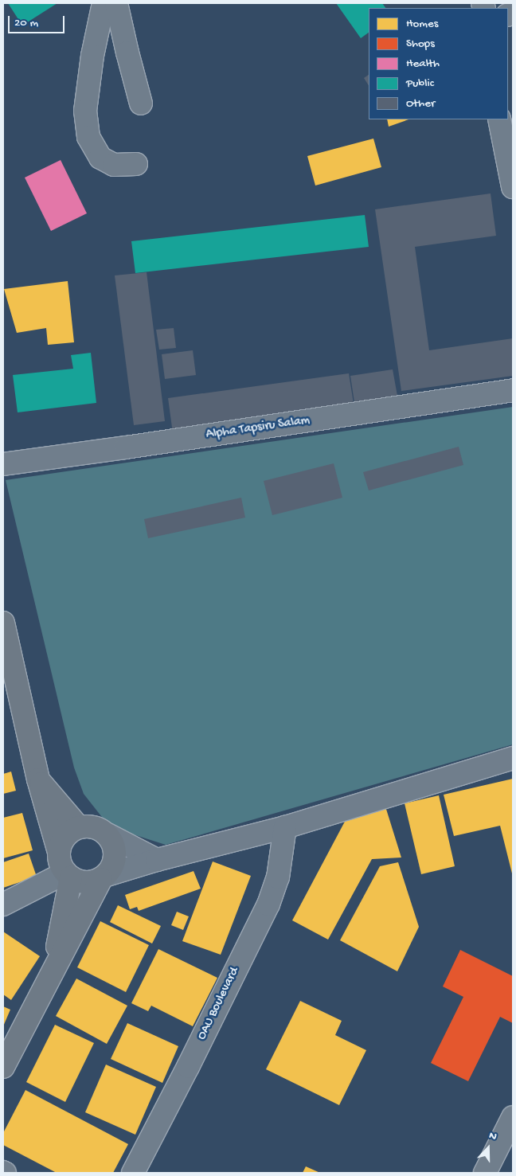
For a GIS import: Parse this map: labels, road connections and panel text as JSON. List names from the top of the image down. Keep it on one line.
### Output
{"streets":{"street":["Alpha Tapsiru Salam","OAU Boulevard"]},"legend":["Homes","Shops","Health","Public","Other"],"scale_bar":"20 m","north":"top"}
